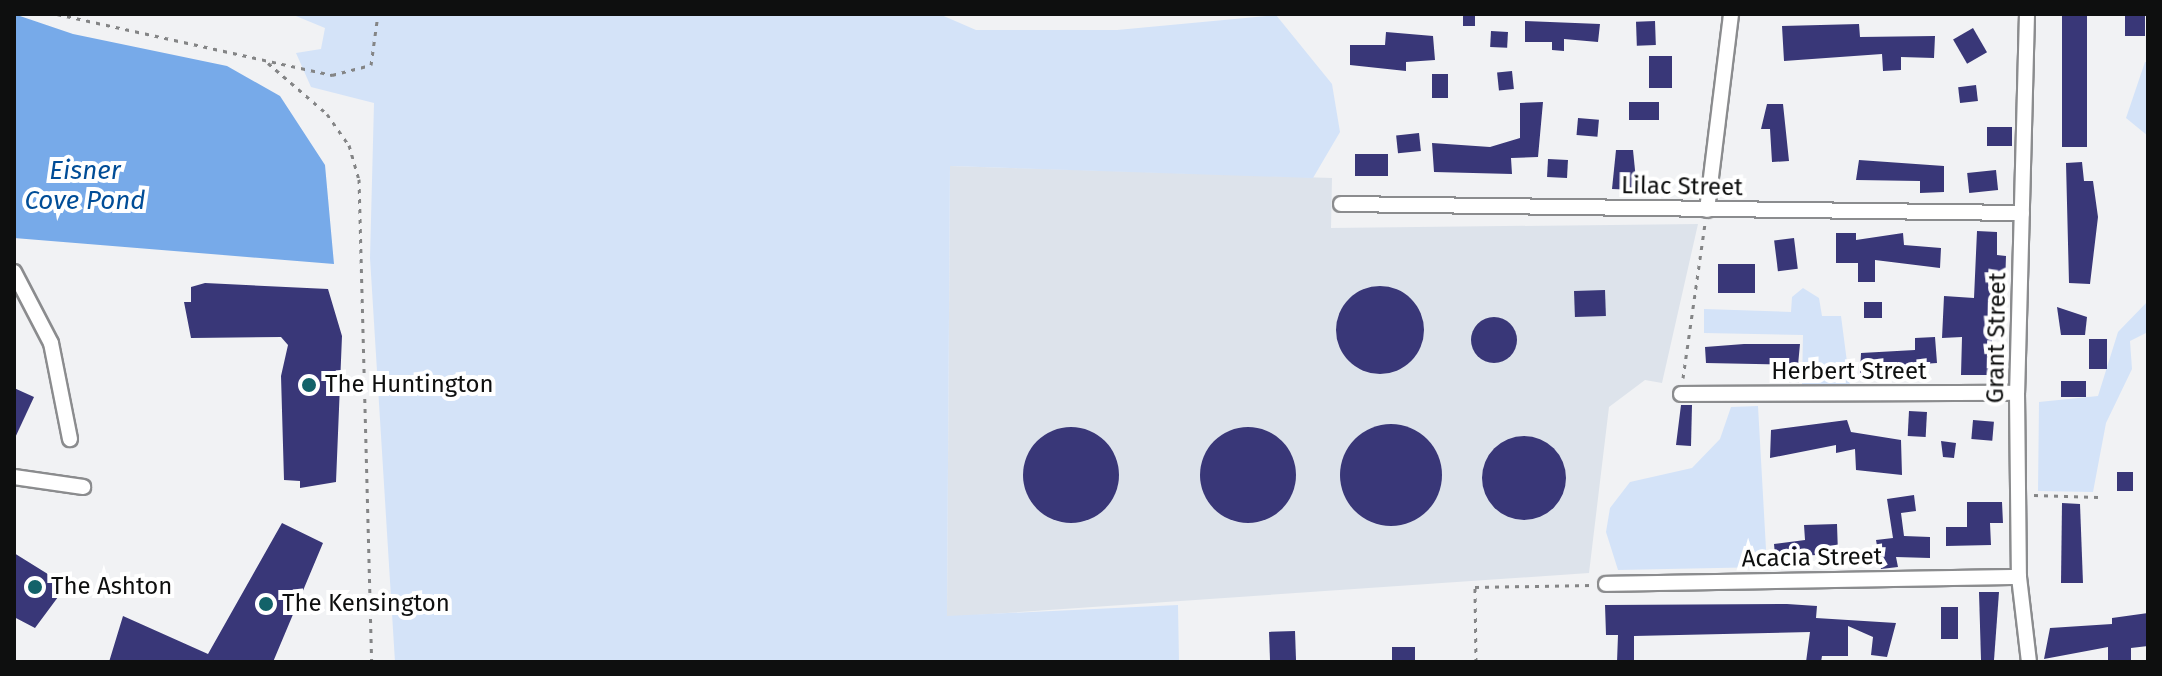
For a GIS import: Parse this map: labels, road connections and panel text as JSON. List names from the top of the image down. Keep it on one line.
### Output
{"streets":{"street":["Lilac Street","Grant Street","Herbert Street","Acacia Street"]},"crossings":[["Lilac Street","Grant Street"],["Grant Street","Herbert Street"],["Grant Street","Acacia Street"]],"water":["Eisner Cove Pond"],"places":["The Huntington","The Ashton","The Kensington"]}
